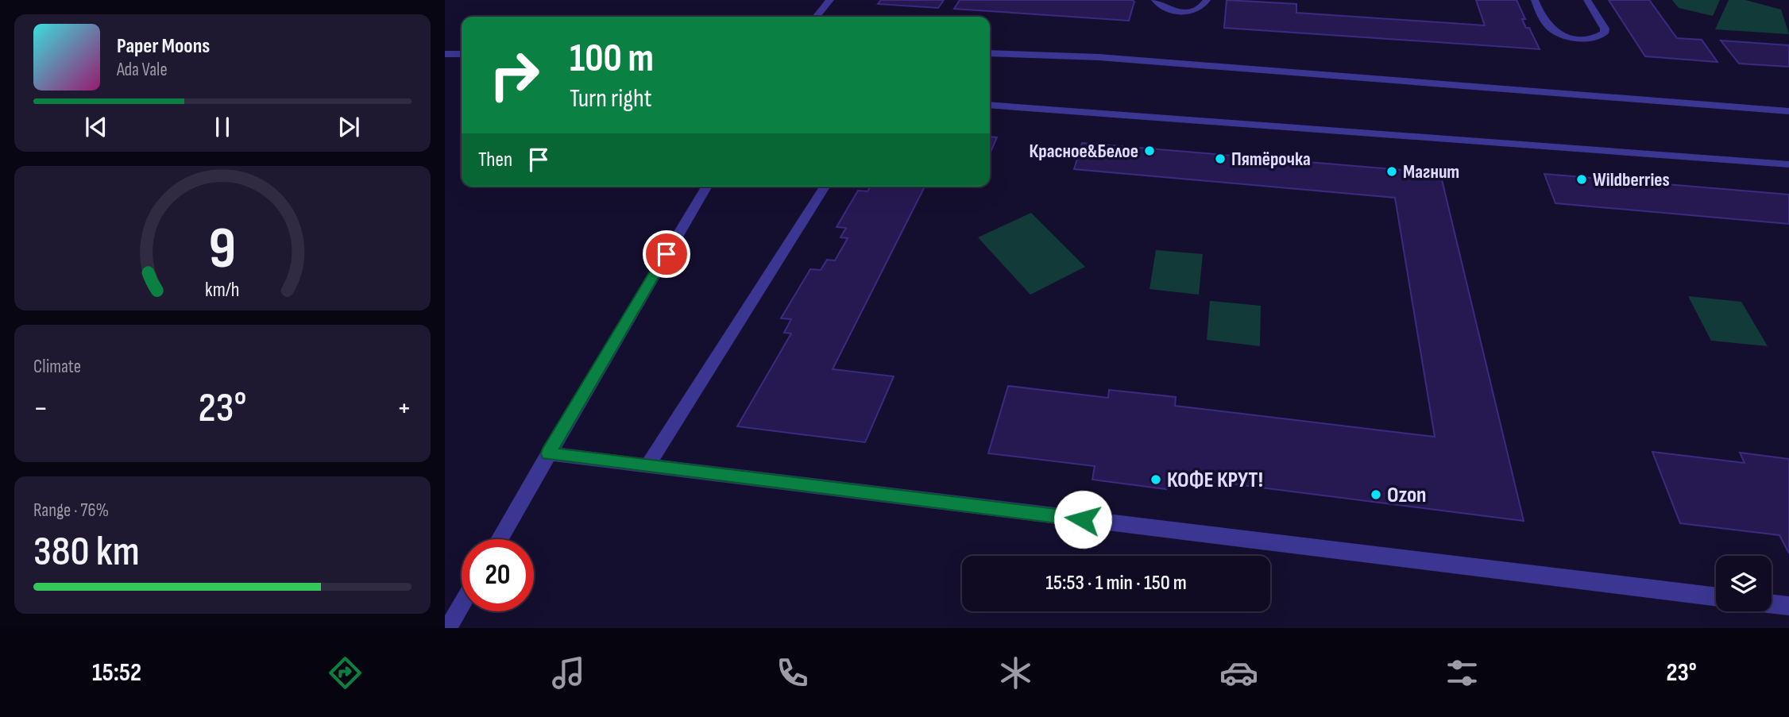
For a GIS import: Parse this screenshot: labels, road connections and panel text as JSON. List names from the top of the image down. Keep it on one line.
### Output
{"places":["Красное&Белое","Пятёрочка","Магнит","Wildberries","КОФЕ КРУТ!","Ozon"],"page":{"turn":["100 m","Turn right"],"song":["Paper Moons","Ada Vale"],"then":"Then","tile":["Climate",["Range · 76%","380 km"]],"heat":["−","23°","+"],"limit":"20","trip":"15:53 · 1 min · 150 m","tabs":["15:52","23°"],"gauge":["9","km/h"]}}
